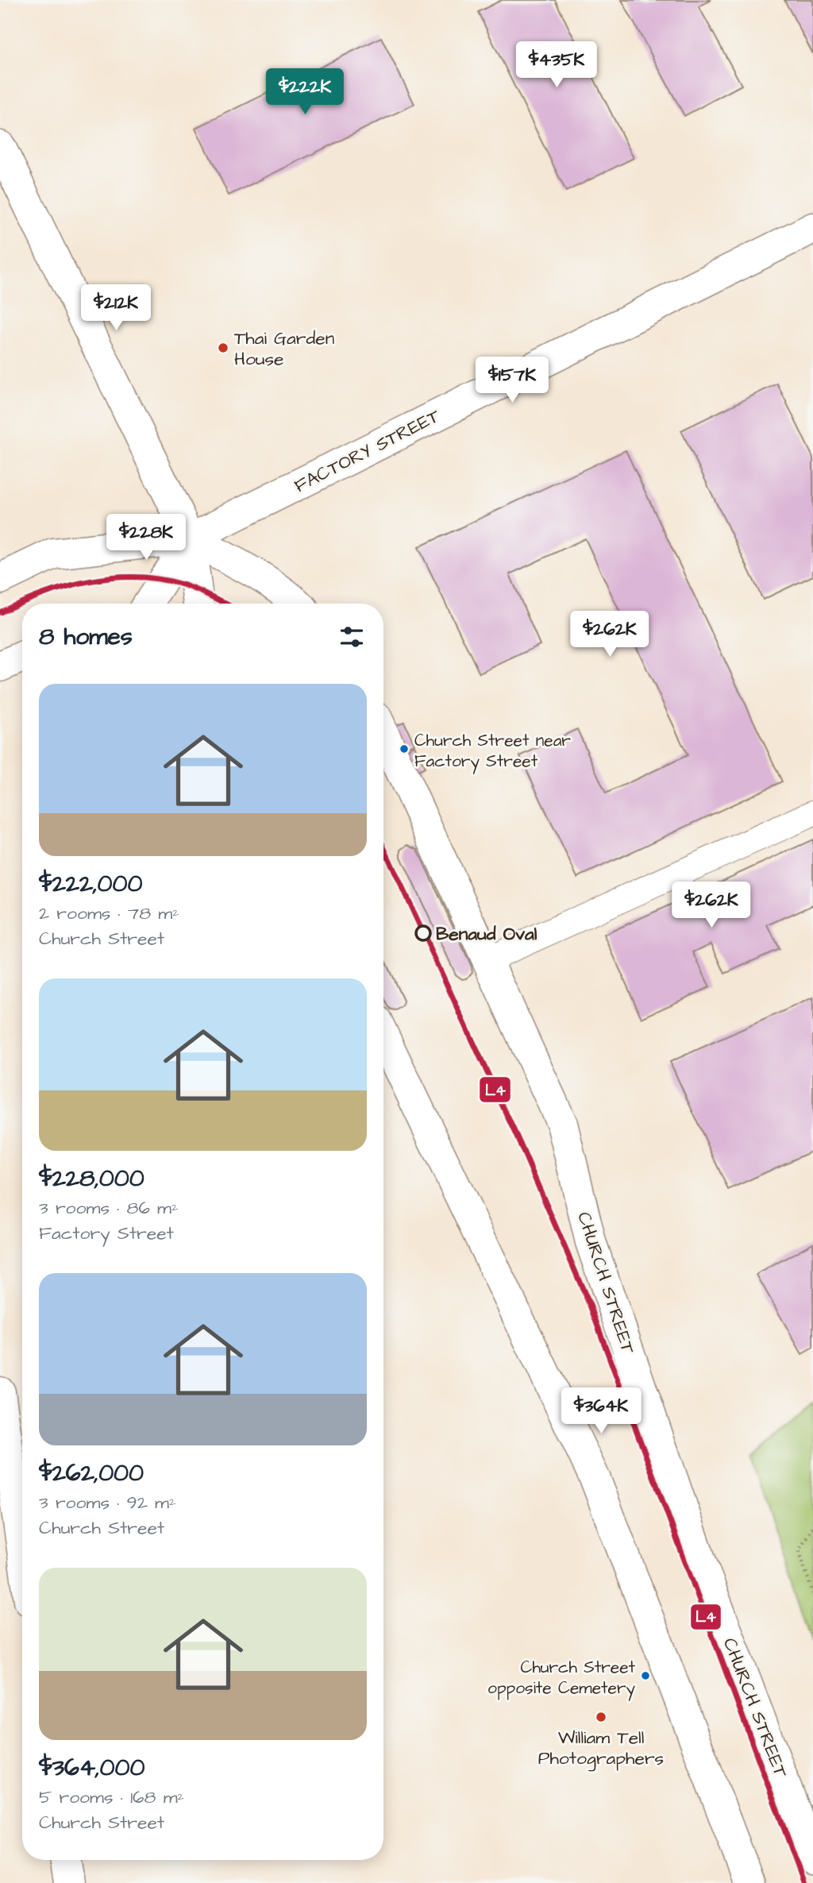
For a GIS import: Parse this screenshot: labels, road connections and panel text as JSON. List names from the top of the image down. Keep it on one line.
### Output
{"streets":{"street":["FACTORY STREET","CHURCH STREET"]},"places":["Thai Garden House","Church Street near Factory Street","Benaud Oval","Church Street opposite Cemetery","William Tell Photographers"],"lines":["transit line L4"],"page":{"price":["$435K","$222K","$212K","$157K","$228K","$262K","$262K","$364K"],"heading":"8 homes","list":[{"name":"$222,000","note":"2 rooms · 78 m² · Church Street"},{"name":"$228,000","note":"3 rooms · 86 m² · Factory Street"},{"name":"$262,000","note":"3 rooms · 92 m² · Church Street"},{"name":"$364,000","note":"5 rooms · 168 m² · Church Street"}]}}
